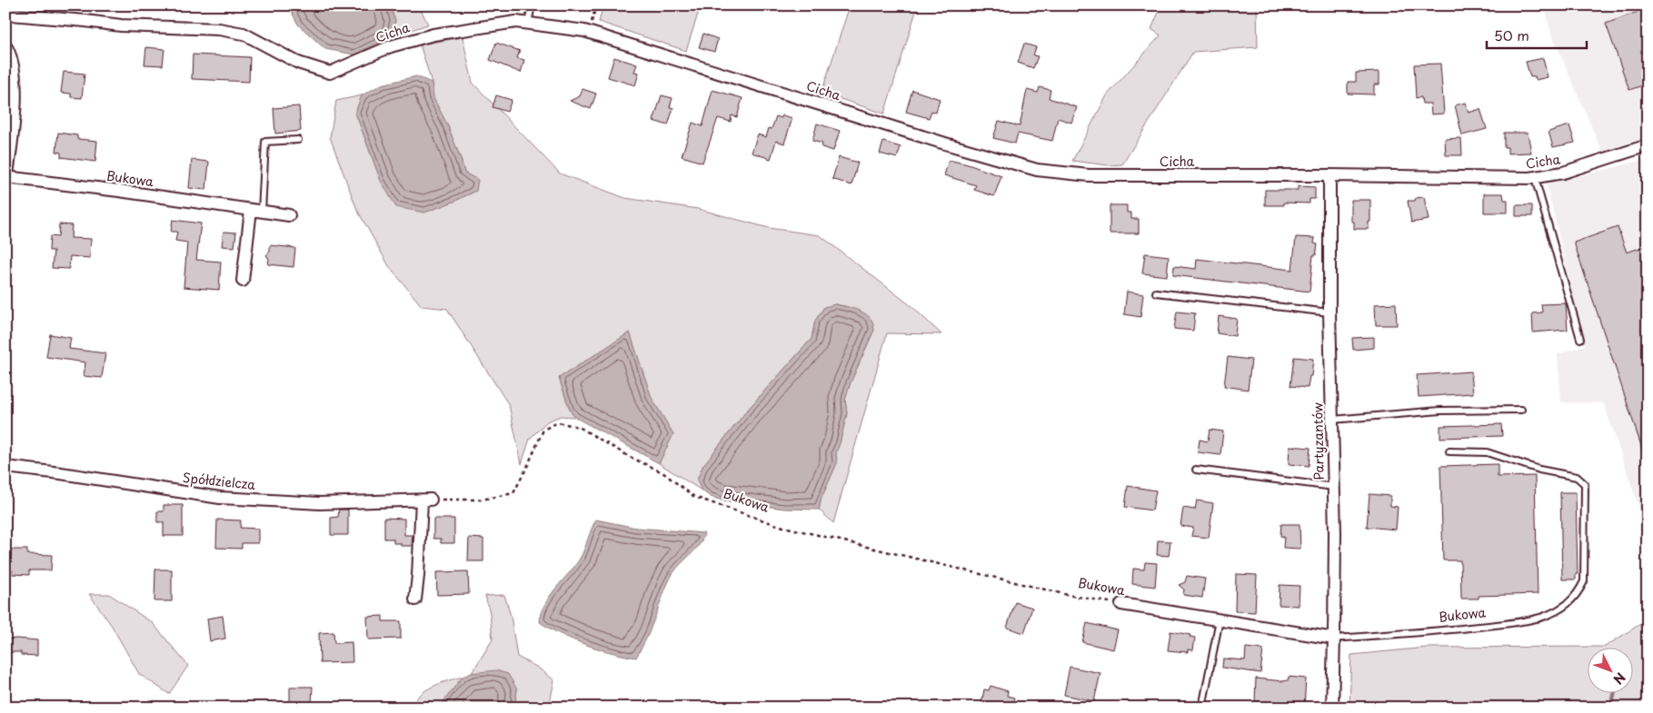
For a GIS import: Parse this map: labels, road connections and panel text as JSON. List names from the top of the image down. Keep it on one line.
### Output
{"streets":{"street":["Cicha","Bukowa","Partyzantów","Spółdzielcza"]},"crossings":[["Cicha","Partyzantów"],["Bukowa","Partyzantów"],["Bukowa","Spółdzielcza"]],"scale_bar":"50 m","north":"bottom right"}
